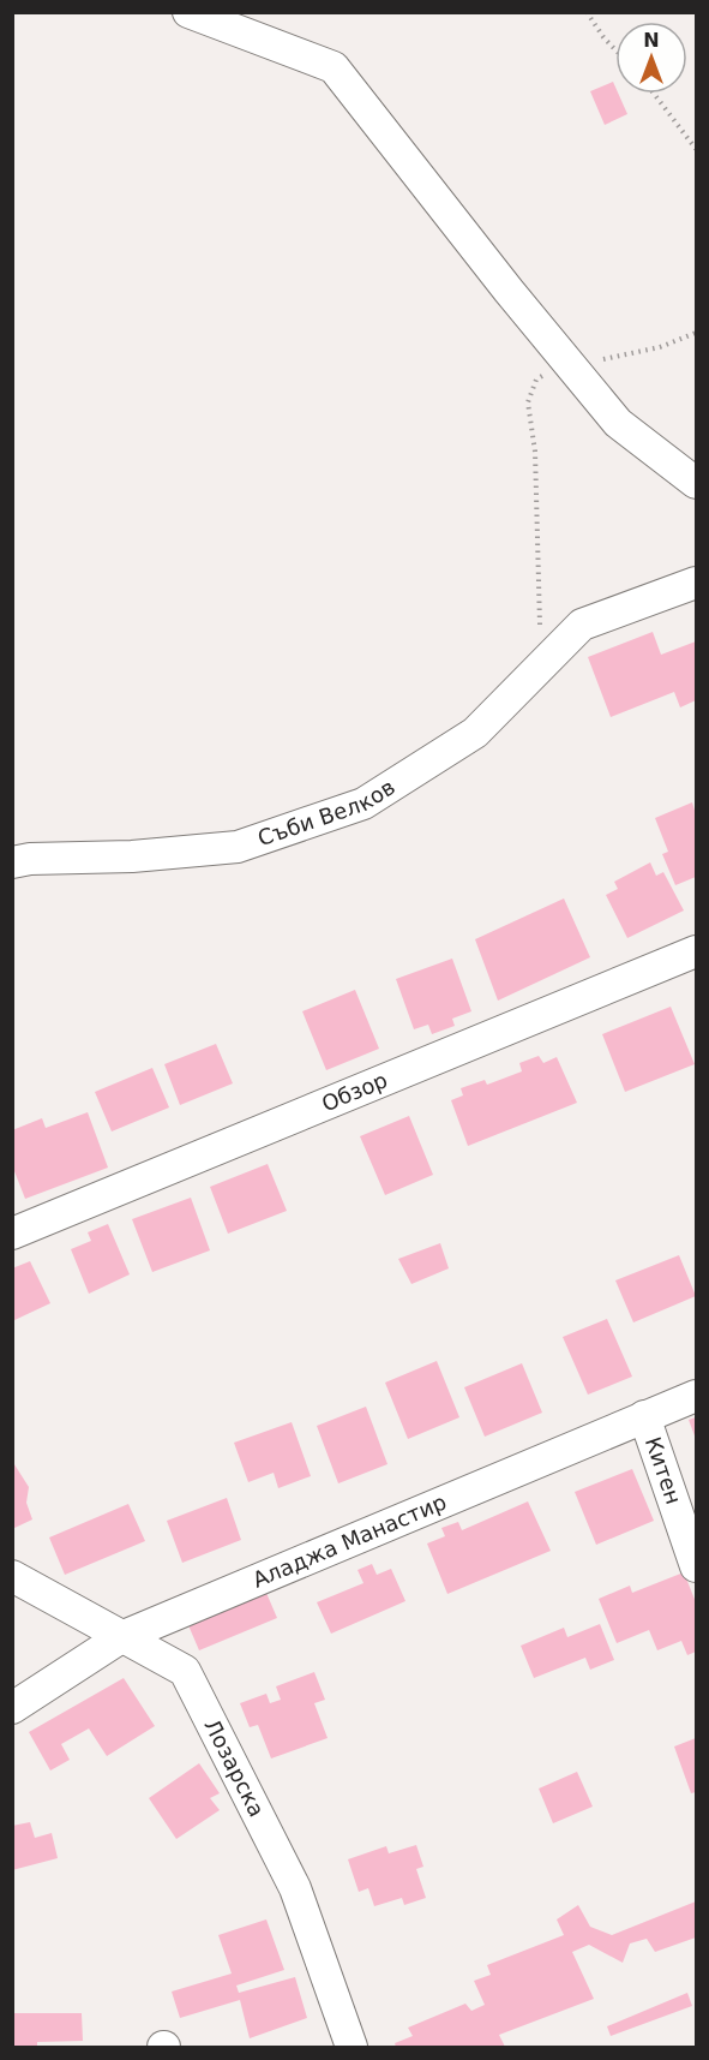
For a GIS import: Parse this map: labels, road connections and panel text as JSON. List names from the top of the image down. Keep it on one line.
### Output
{"streets":{"street":["Съби Велков","Обзор","Китен","Аладжа Манастир","Лозарска"]},"crossings":[["Китен","Аладжа Манастир"],["Аладжа Манастир","Лозарска"]],"north":"top"}
